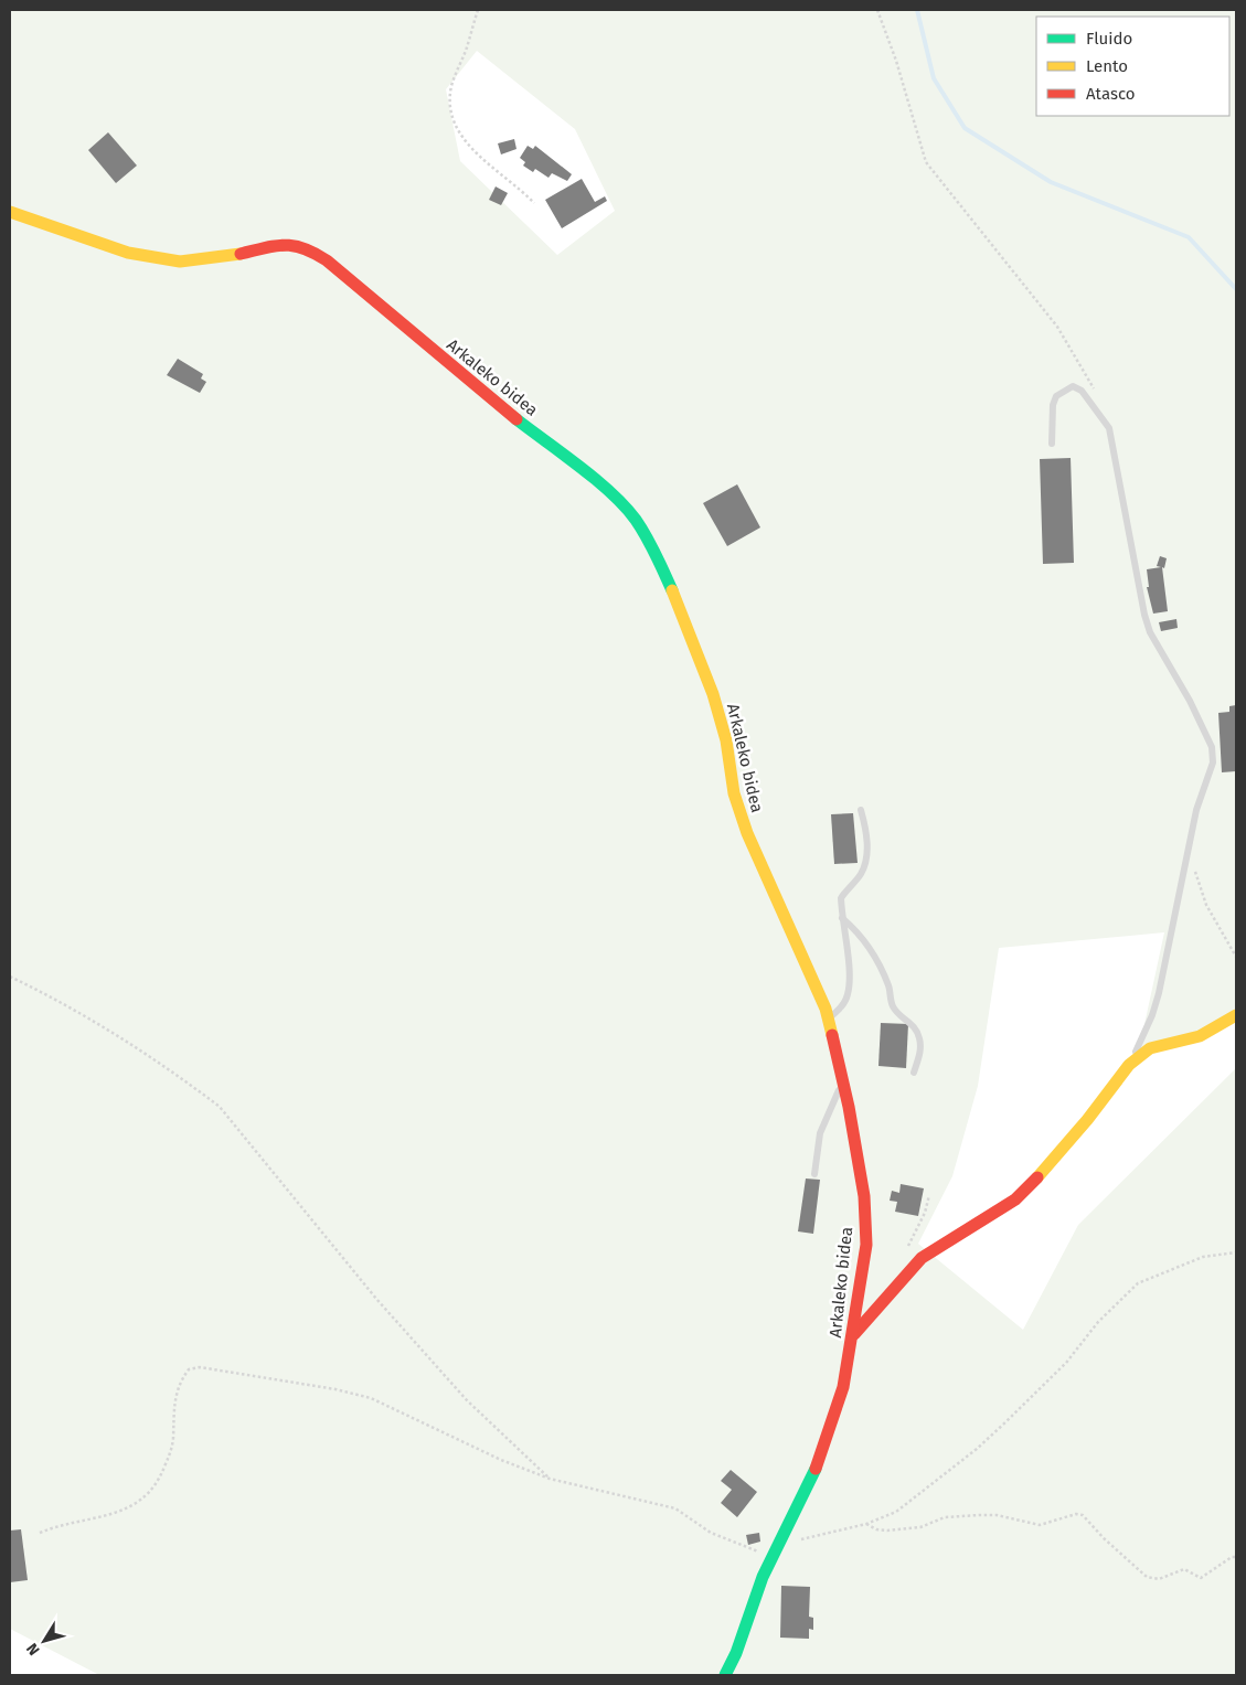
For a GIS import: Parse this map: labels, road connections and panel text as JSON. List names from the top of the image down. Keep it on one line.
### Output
{"streets":{"street":["Arkaleko bidea"]},"legend":["Fluido","Lento","Atasco"],"north":"bottom left"}
